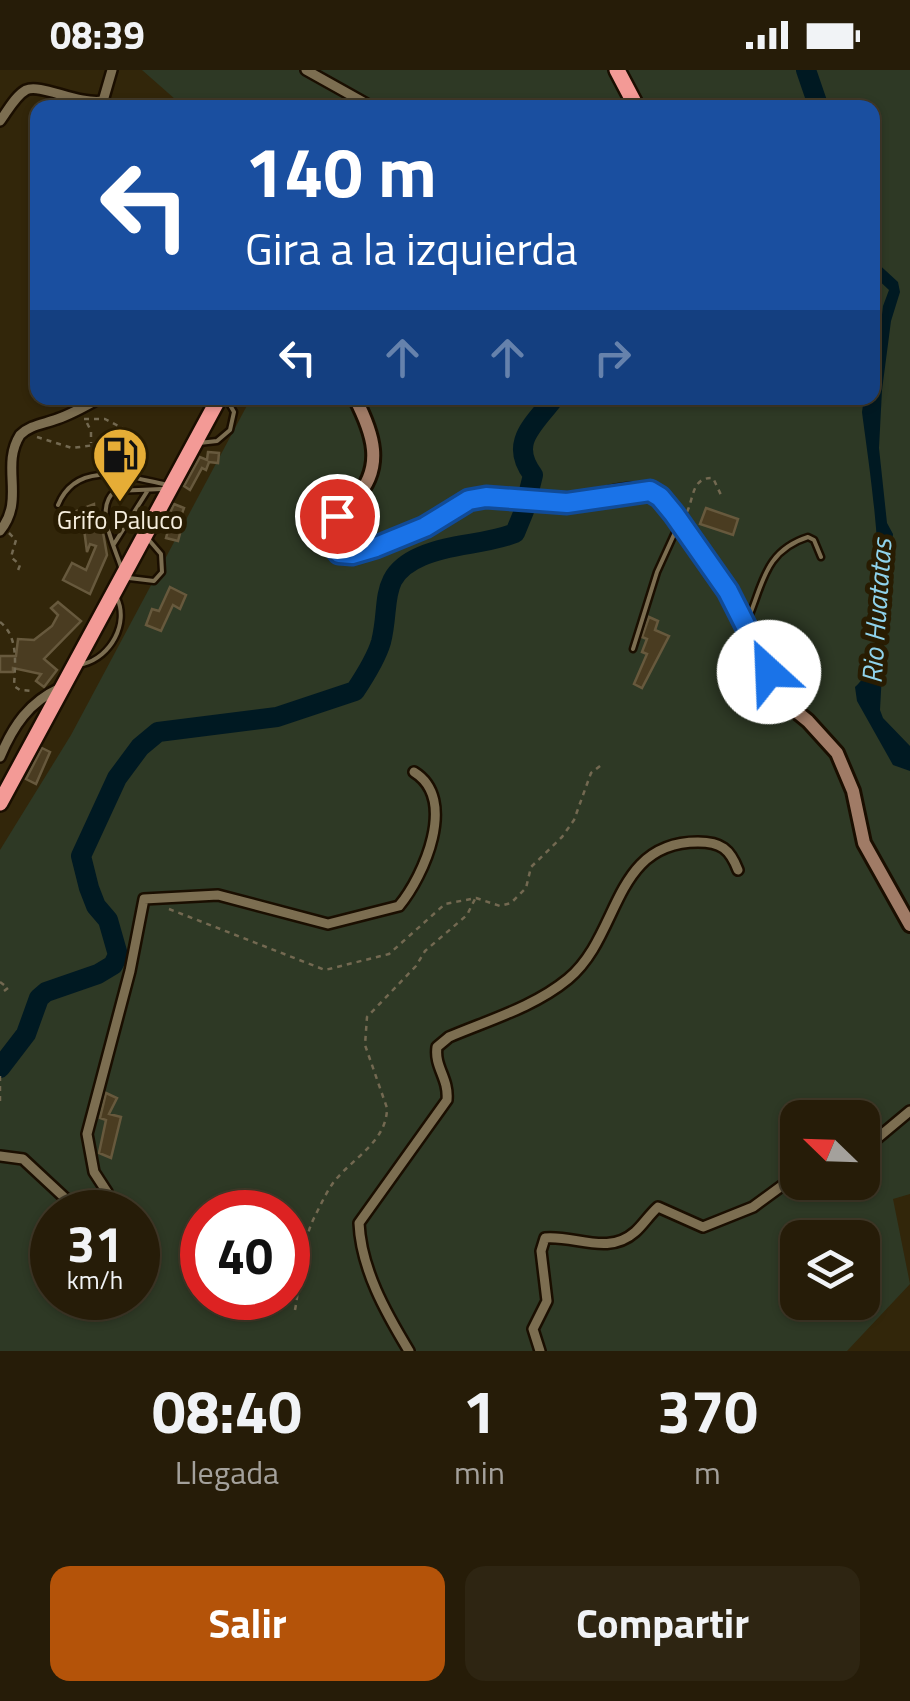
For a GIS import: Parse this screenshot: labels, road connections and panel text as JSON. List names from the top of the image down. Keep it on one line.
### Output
{"water":["Rio Huatatas"],"places":{"fuel station":["Grifo Paluco"]},"north":"top left","page":{"status":"08:39","turn":["140 m","Gira a la izquierda"],"speed":"31 km/h","limit":"40","eta":["08:40","Llegada","1","min","370","m"],"buttons":["Salir","Compartir"]}}
